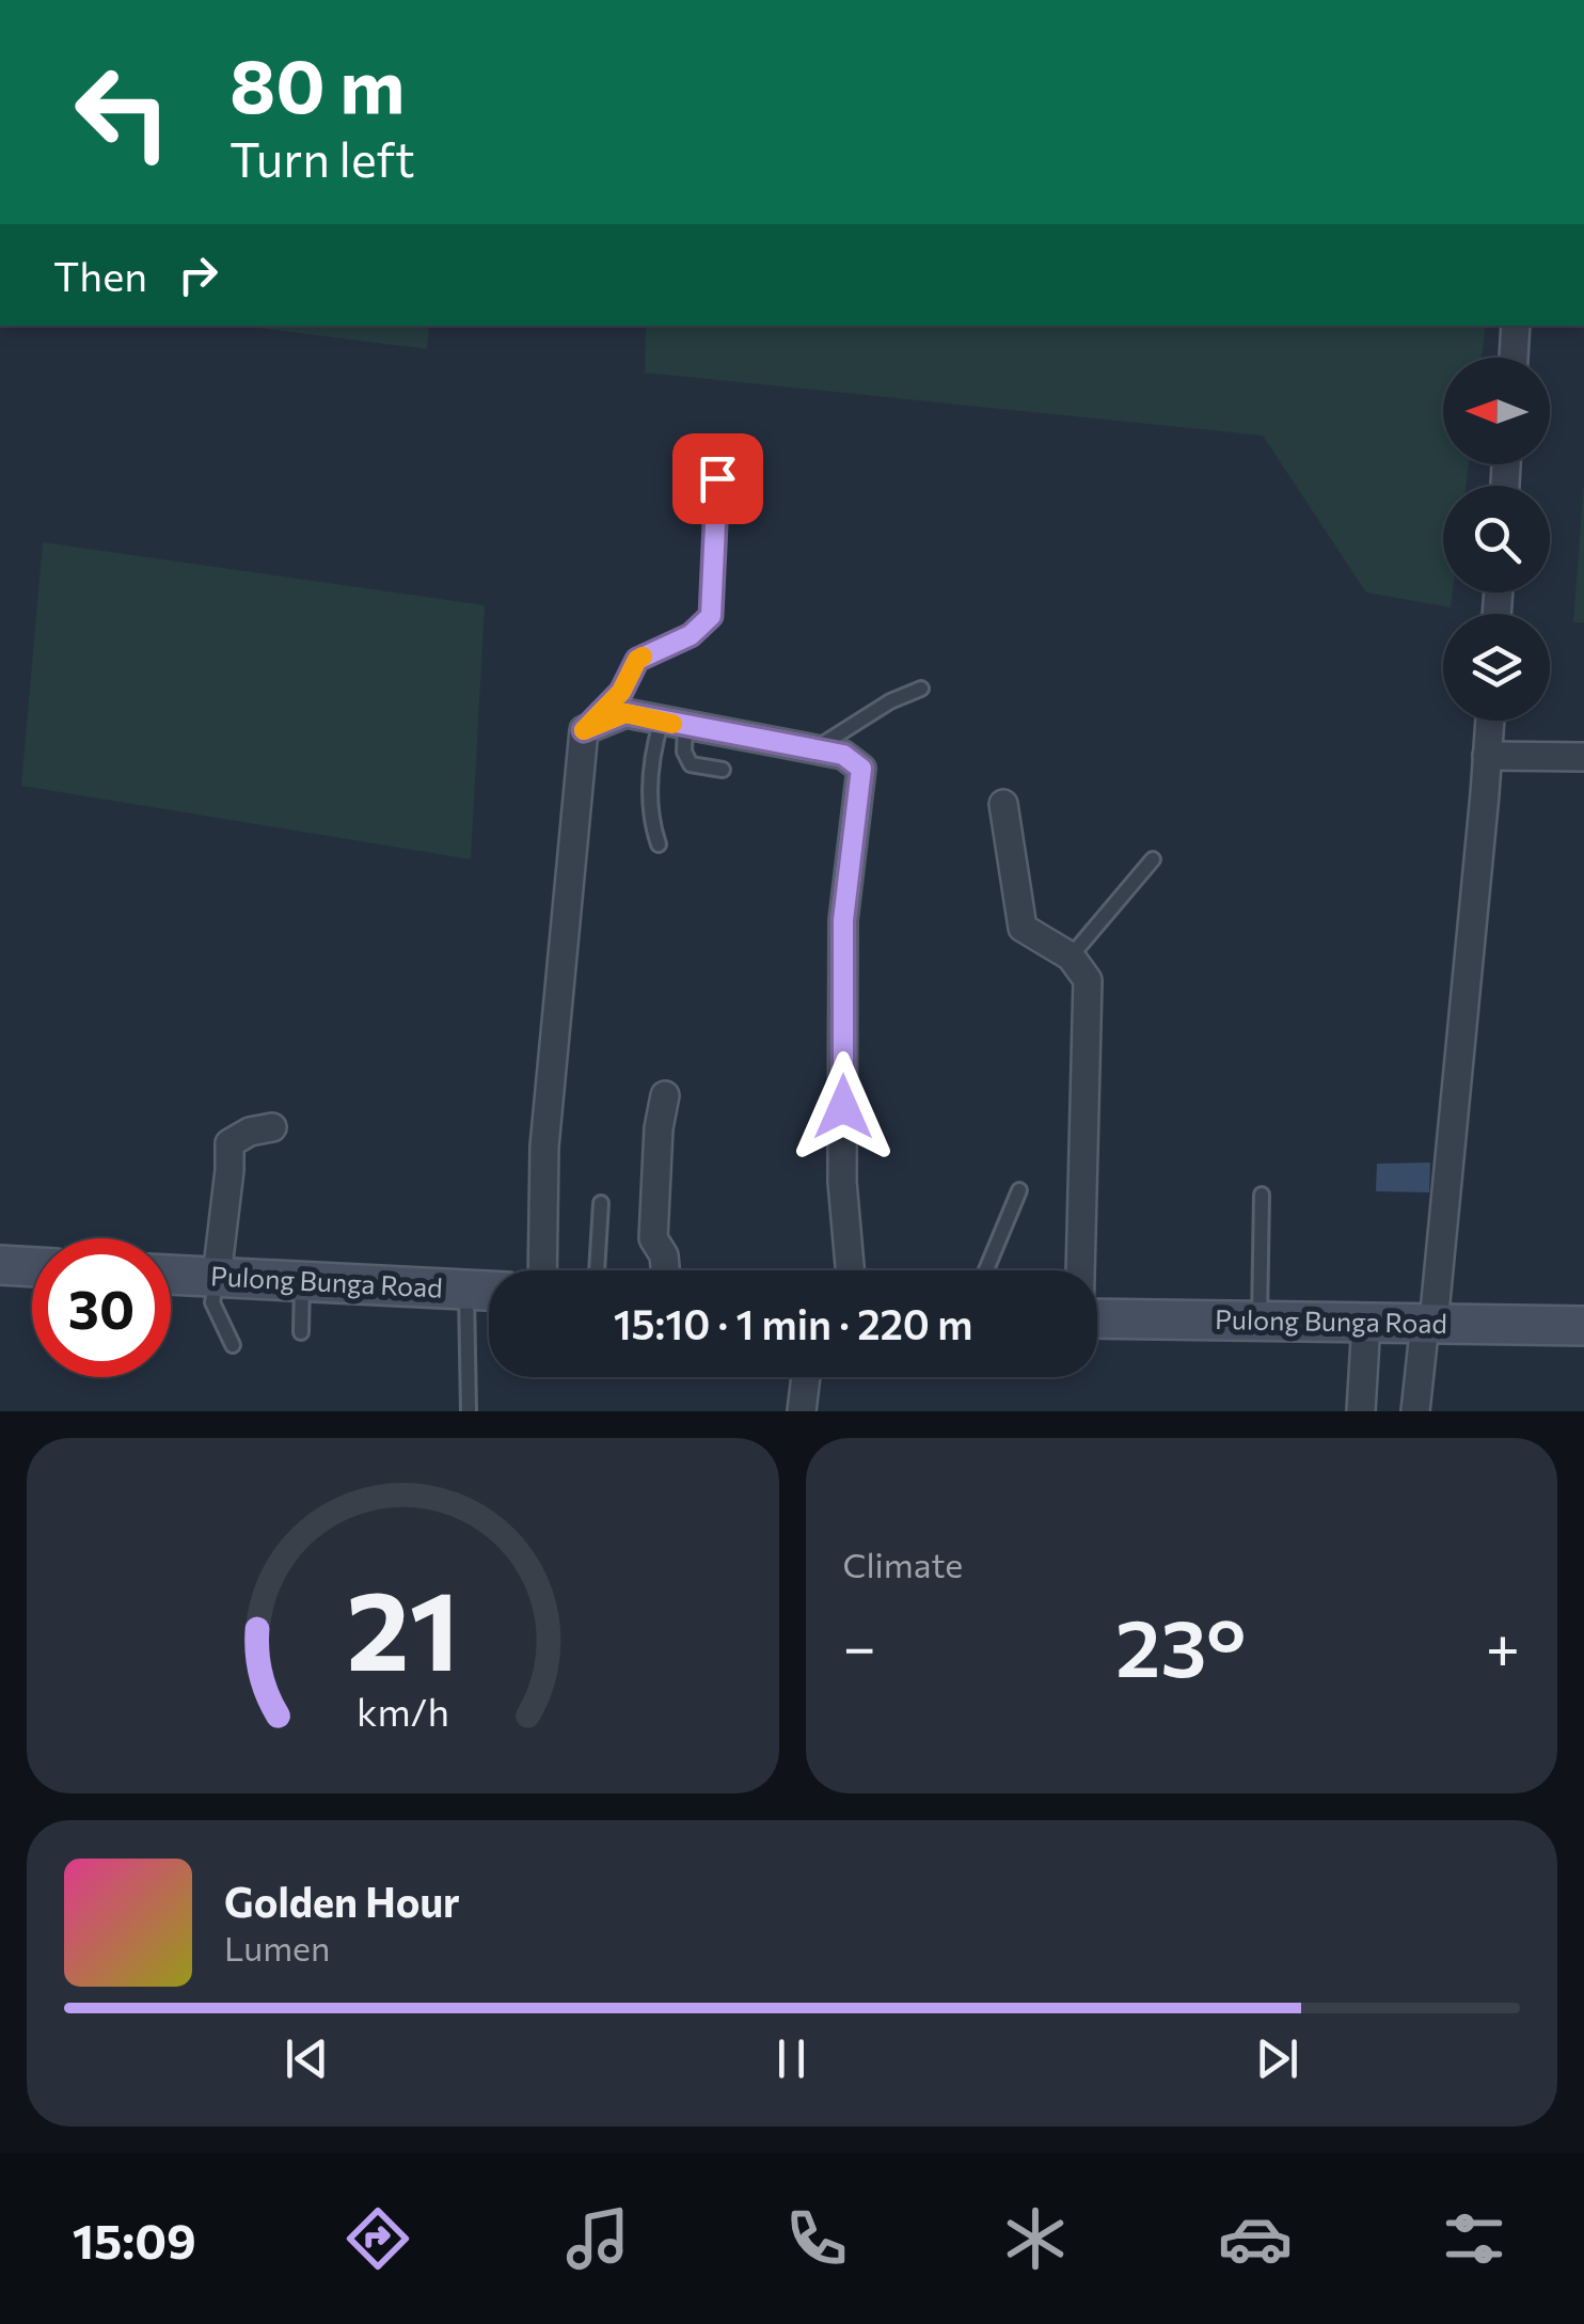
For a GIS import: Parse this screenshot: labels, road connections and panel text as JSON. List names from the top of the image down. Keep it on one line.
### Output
{"streets":{"main road":["Pulong Bunga Road"]},"north":"left","page":{"turn":["80 m","Turn left"],"then":"Then","limit":"30","trip":"15:10 · 1 min · 220 m","tile":"Climate","heat":["−","23°","+"],"song":["Golden Hour","Lumen"],"tabs":"15:09","gauge":["21","km/h"]}}
